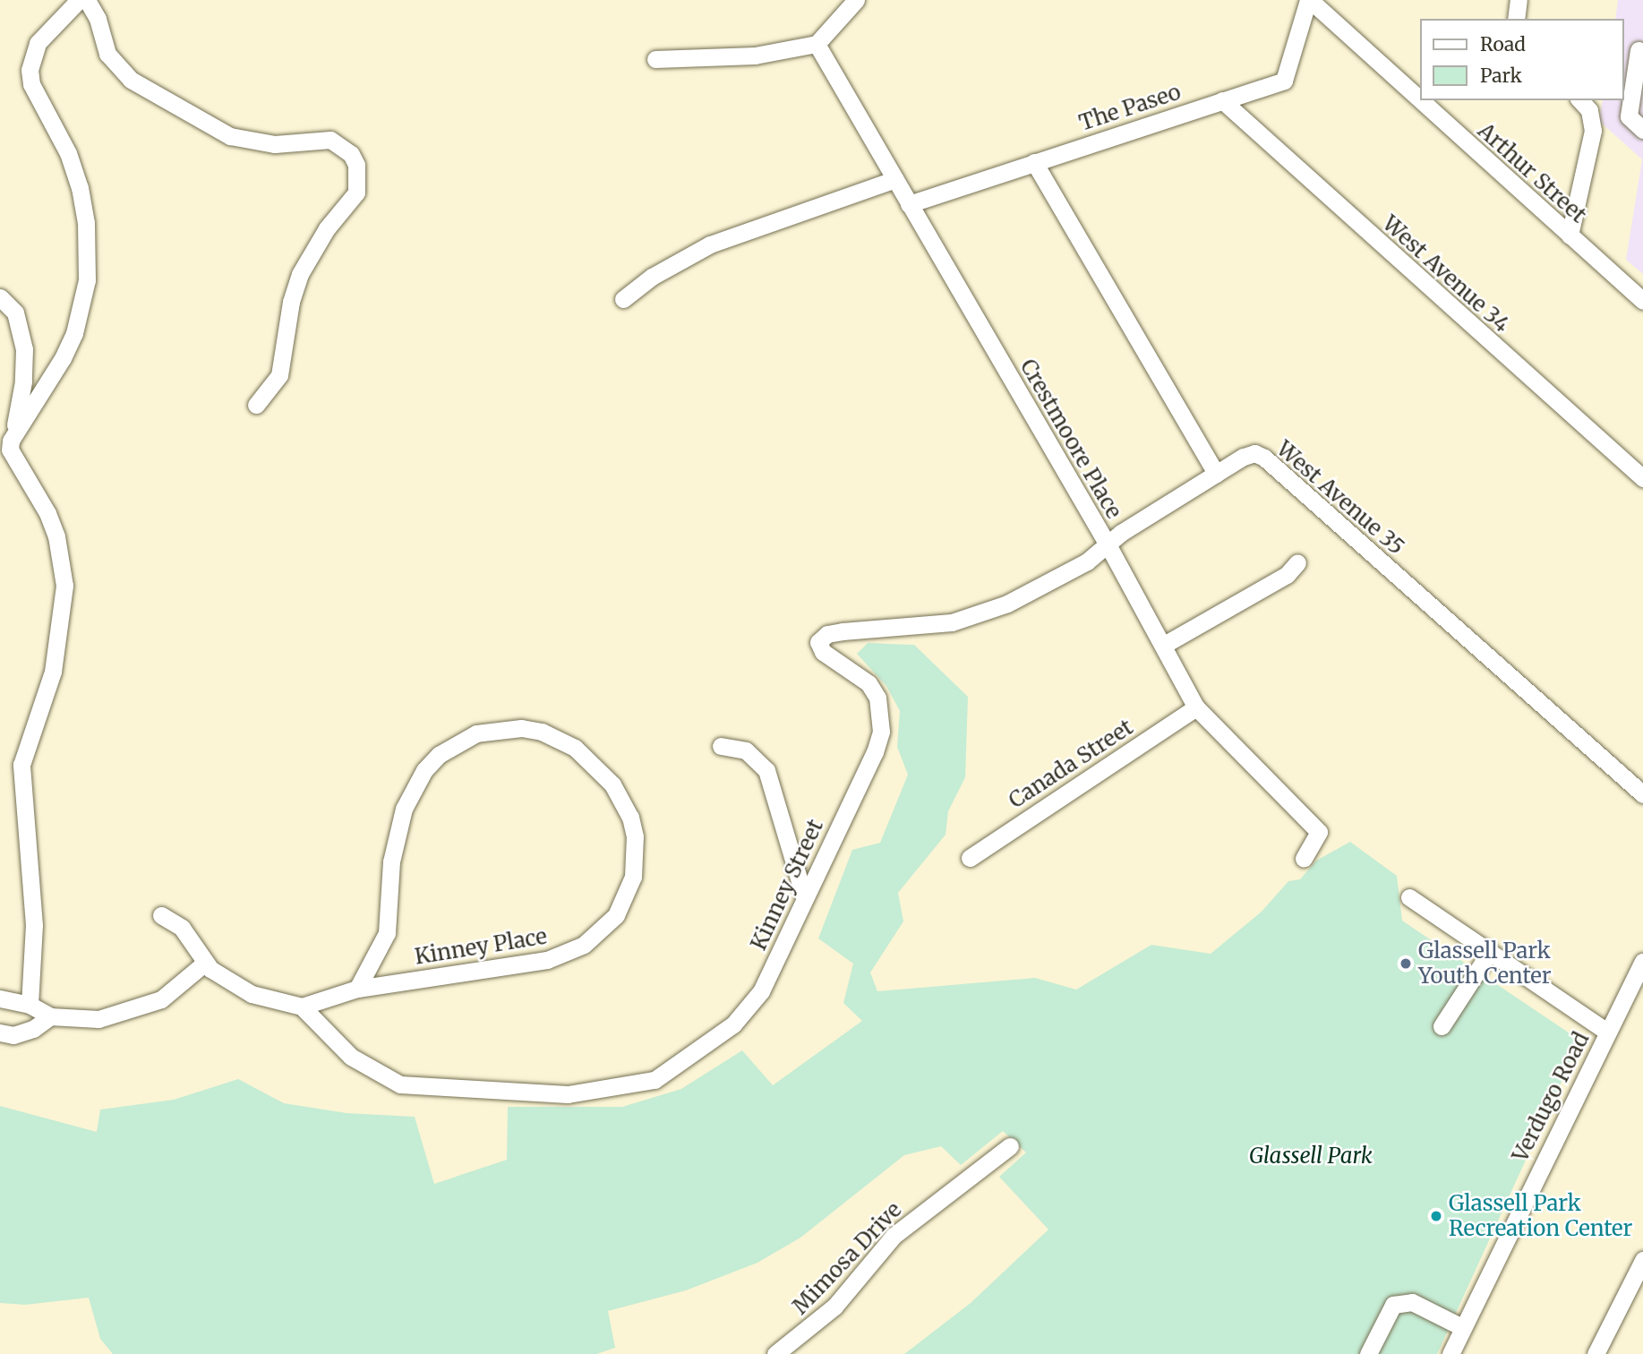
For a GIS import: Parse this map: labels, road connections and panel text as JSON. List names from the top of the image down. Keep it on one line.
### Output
{"streets":{"street":["The Paseo","Arthur Street","West Avenue 34","Crestmoore Place","West Avenue 35","Canada Street","Kinney Street","Kinney Place","Verdugo Road","Mimosa Drive"]},"crossings":[["The Paseo","Arthur Street"],["The Paseo","West Avenue 34"],["The Paseo","Crestmoore Place"],["Crestmoore Place","Canada Street"],["Crestmoore Place","Kinney Street"],["West Avenue 35","Kinney Street"],["Kinney Street","Kinney Place"]],"parks":["Glassell Park"],"places":["Glassell Park Youth Center","Glassell Park Recreation Center"],"legend":["Road","Park"]}
